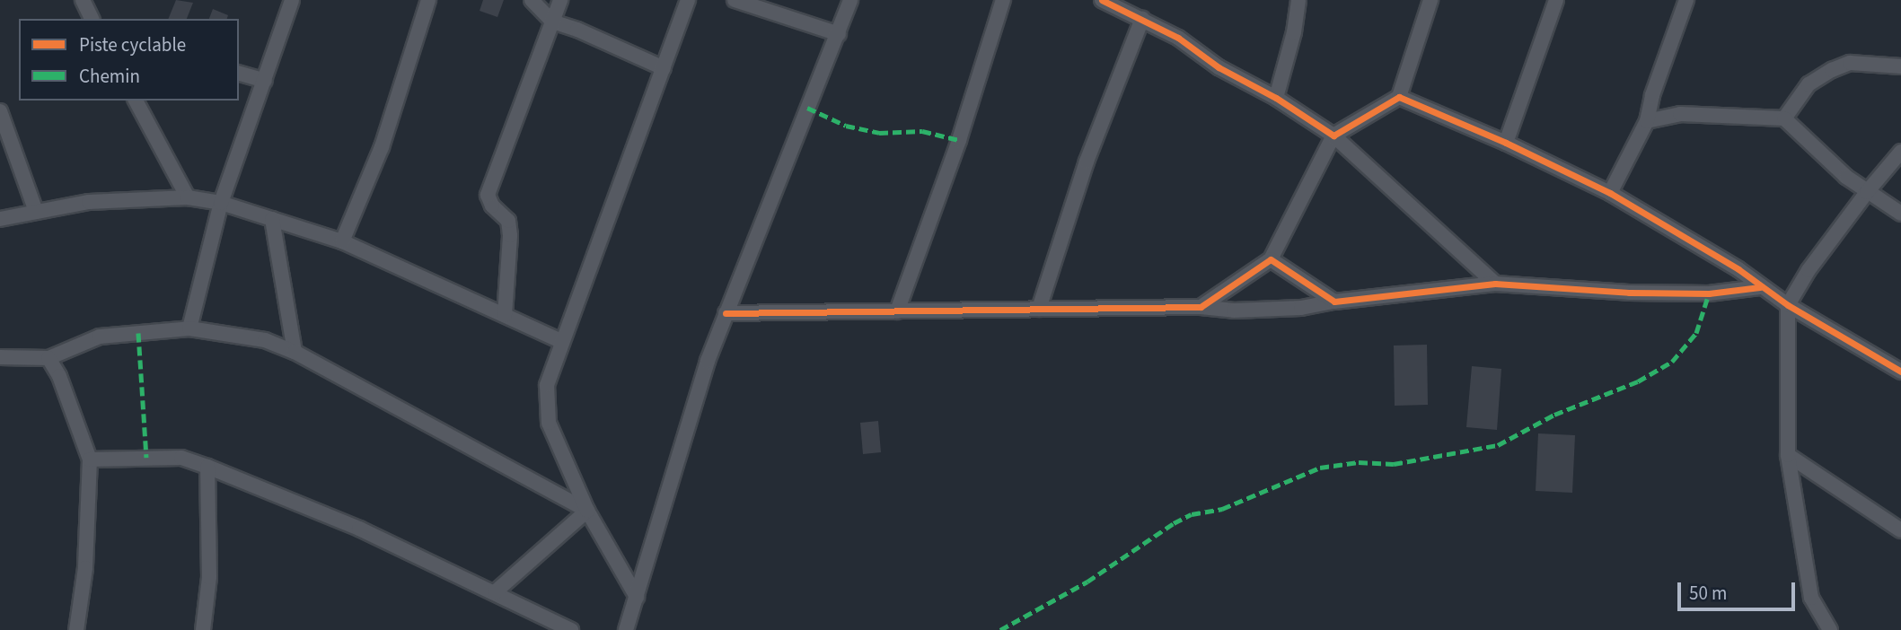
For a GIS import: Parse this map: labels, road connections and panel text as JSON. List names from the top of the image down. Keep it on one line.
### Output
{"legend":["Piste cyclable","Chemin"],"scale_bar":"50 m"}
